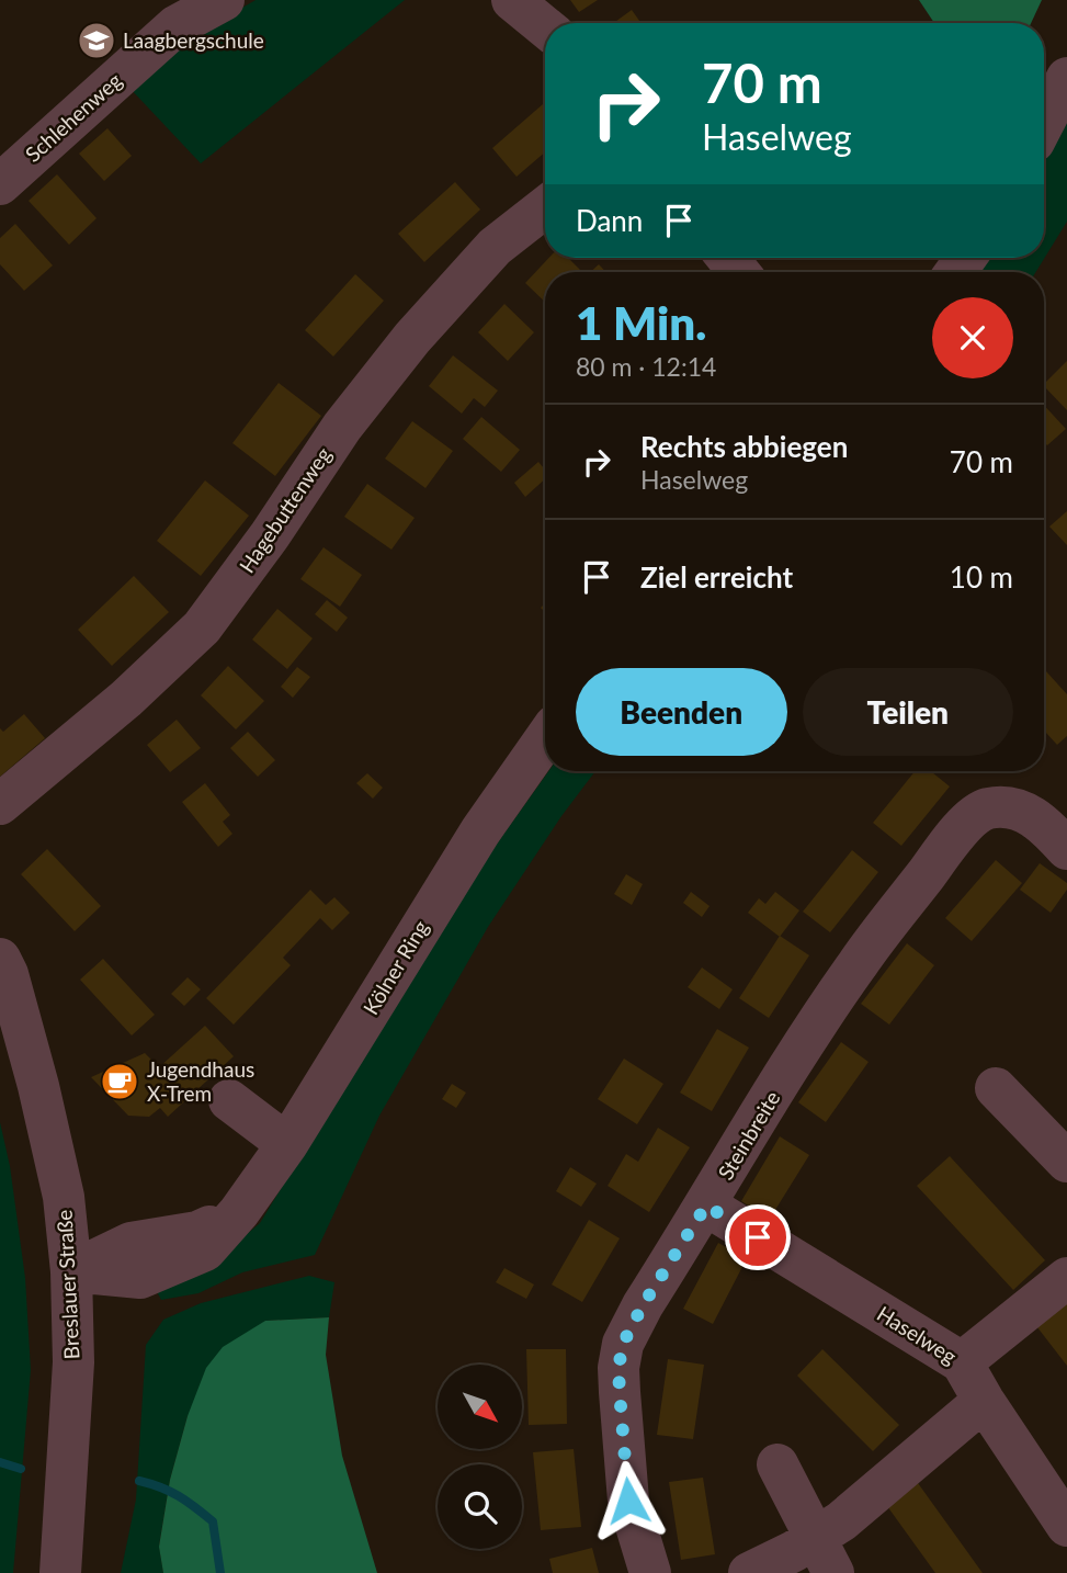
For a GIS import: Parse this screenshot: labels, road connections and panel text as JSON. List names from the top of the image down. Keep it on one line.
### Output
{"streets":{"street":["Schlehenweg","Hagebuttenweg","Kölner Ring","Steinbreite","Breslauer Straße","Haselweg"]},"crossings":[["Kölner Ring","Breslauer Straße"],["Steinbreite","Haselweg"]],"places":{"school or university":["Laagbergschule"],"cafe":["Jugendhaus X-Trem"]},"north":"bottom right","page":{"turn":["70 m","Haselweg"],"then":"Dann","heading":["1 Min.","80 m · 12:14"],"list":[{"name":"Rechts abbiegen","note":"Haselweg","value":"70 m"},{"name":"Ziel erreicht","value":"10 m"}],"buttons":["Beenden","Teilen"]}}
